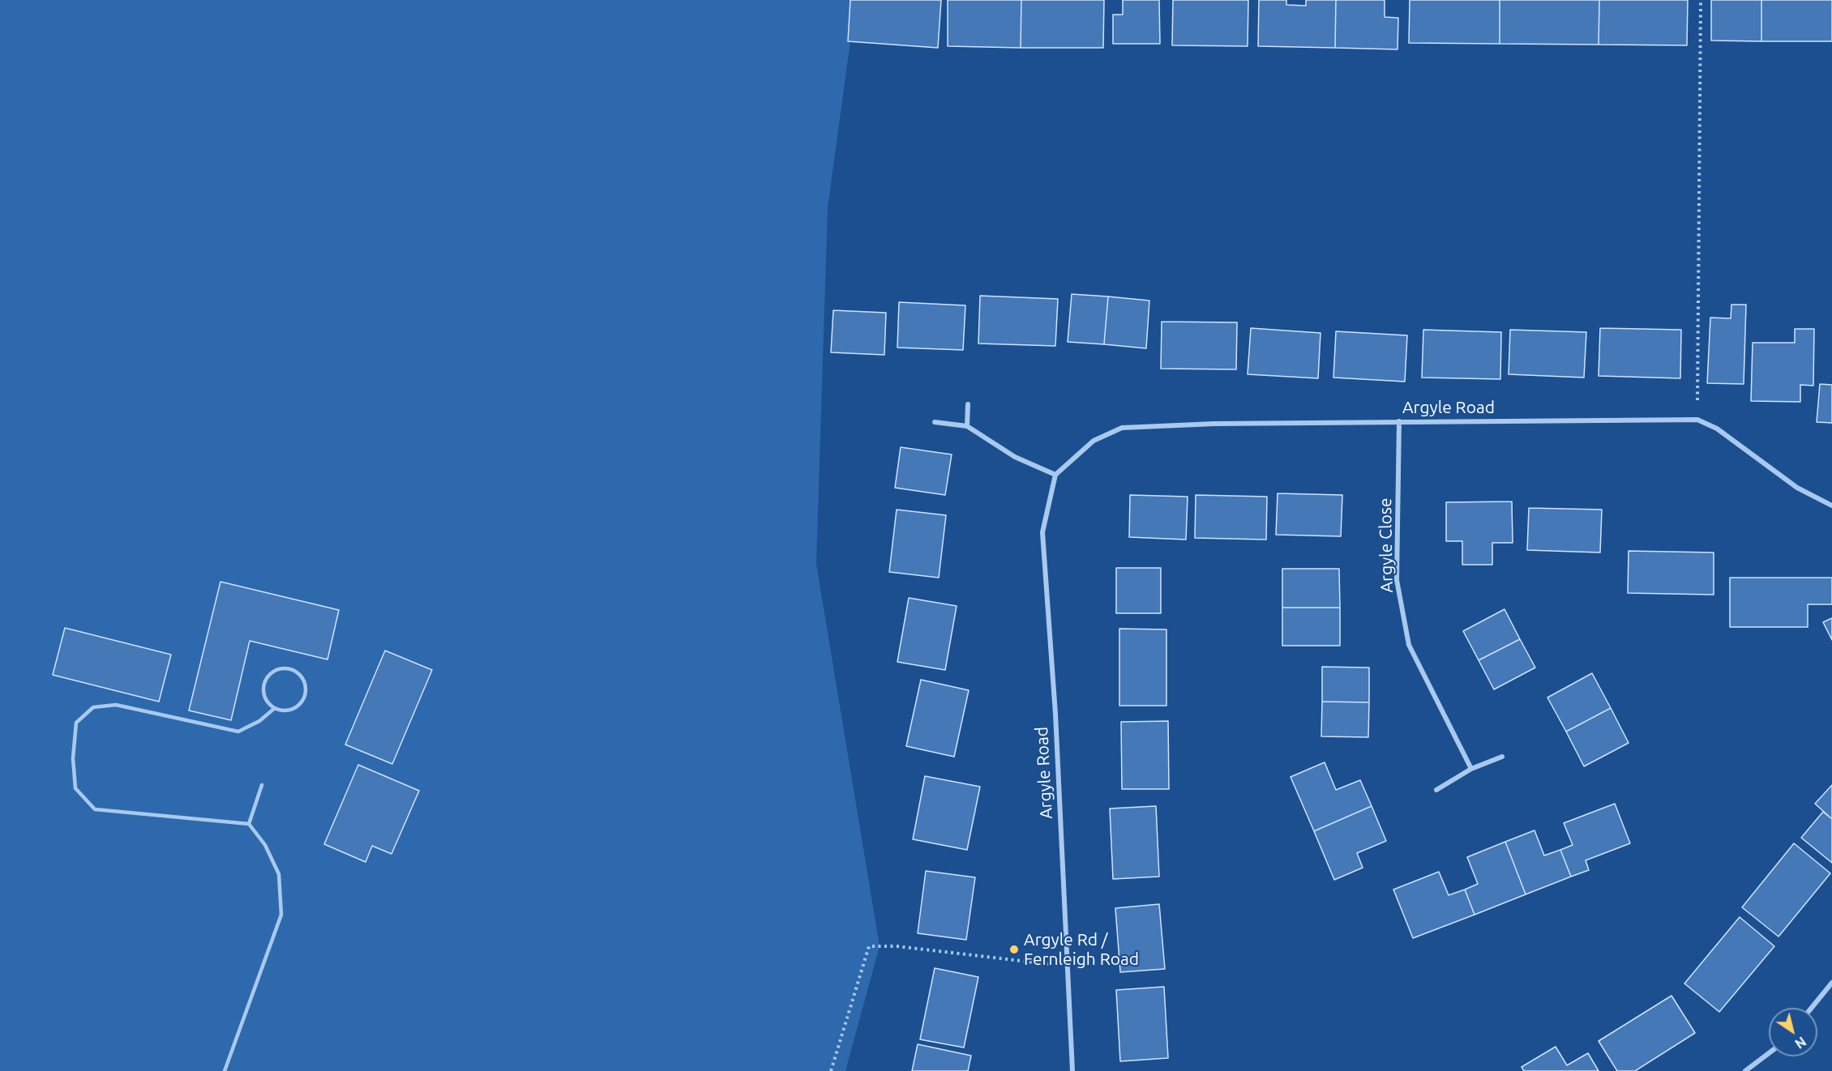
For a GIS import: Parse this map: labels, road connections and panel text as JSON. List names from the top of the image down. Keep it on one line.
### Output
{"streets":{"street":["Argyle Road","Argyle Close"]},"crossings":[["Argyle Road","Argyle Close"]],"places":["Argyle Rd / Fernleigh Road"],"north":"bottom right"}
